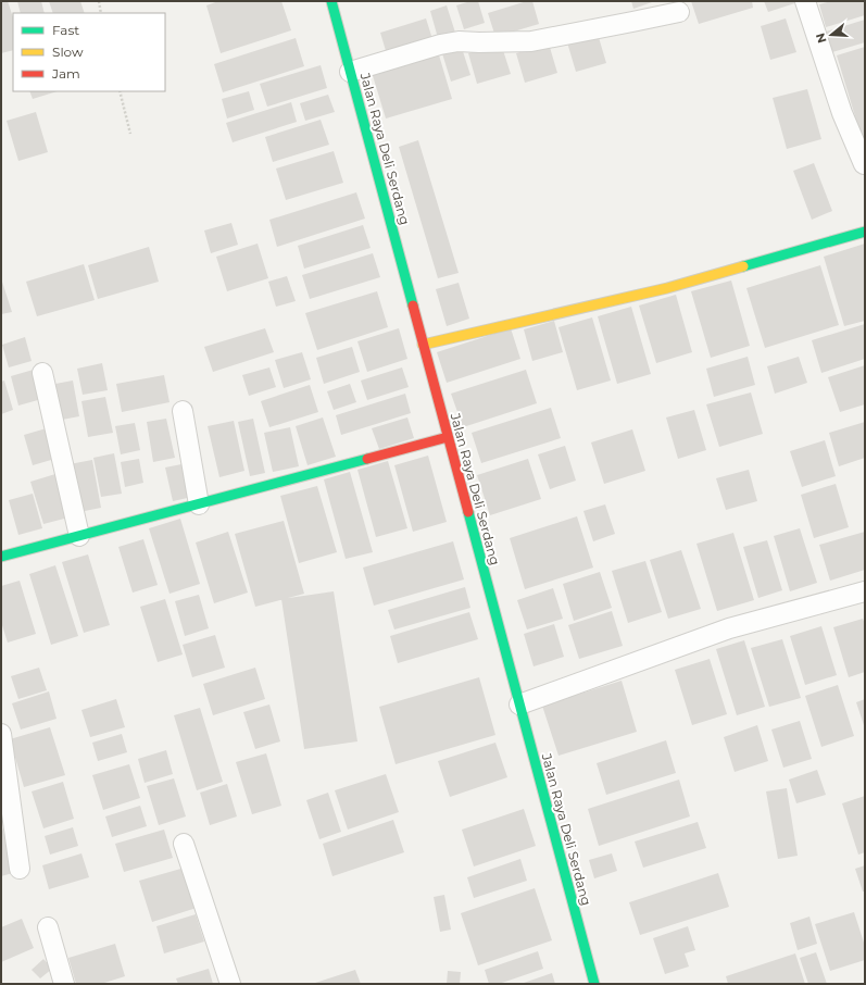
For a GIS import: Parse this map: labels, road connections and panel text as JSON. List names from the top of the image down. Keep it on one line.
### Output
{"streets":{"main road":["Jalan Raya Deli Serdang"]},"legend":["Fast","Slow","Jam"],"north":"left"}
